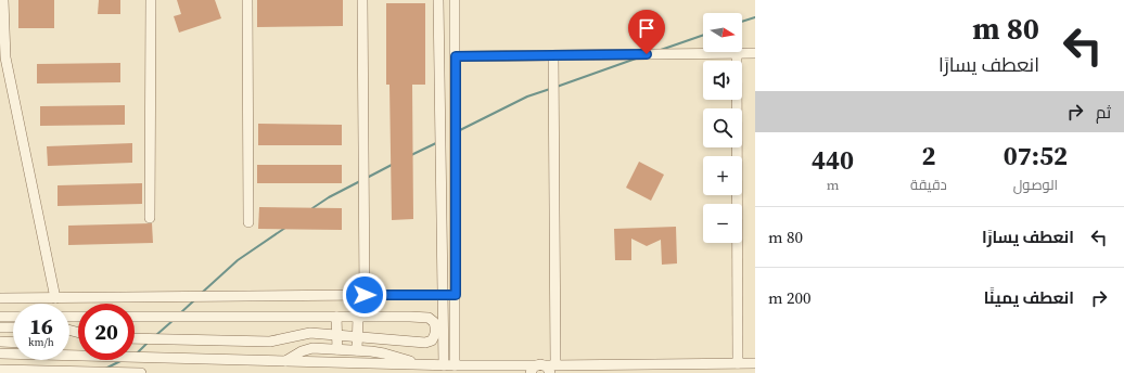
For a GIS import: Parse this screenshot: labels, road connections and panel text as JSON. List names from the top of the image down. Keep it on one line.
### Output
{"north":"right","page":{"turn":["80 m","انعطف يسارًا"],"map_buttons":["+","−"],"then":"ثم","eta":["07:52","الوصول","2","دقيقة","440","m"],"list":[{"name":"انعطف يسارًا","value":"80 m"},{"name":"انعطف يمينًا","value":"200 m"}],"speed":"16 km/h","limit":"20"}}
